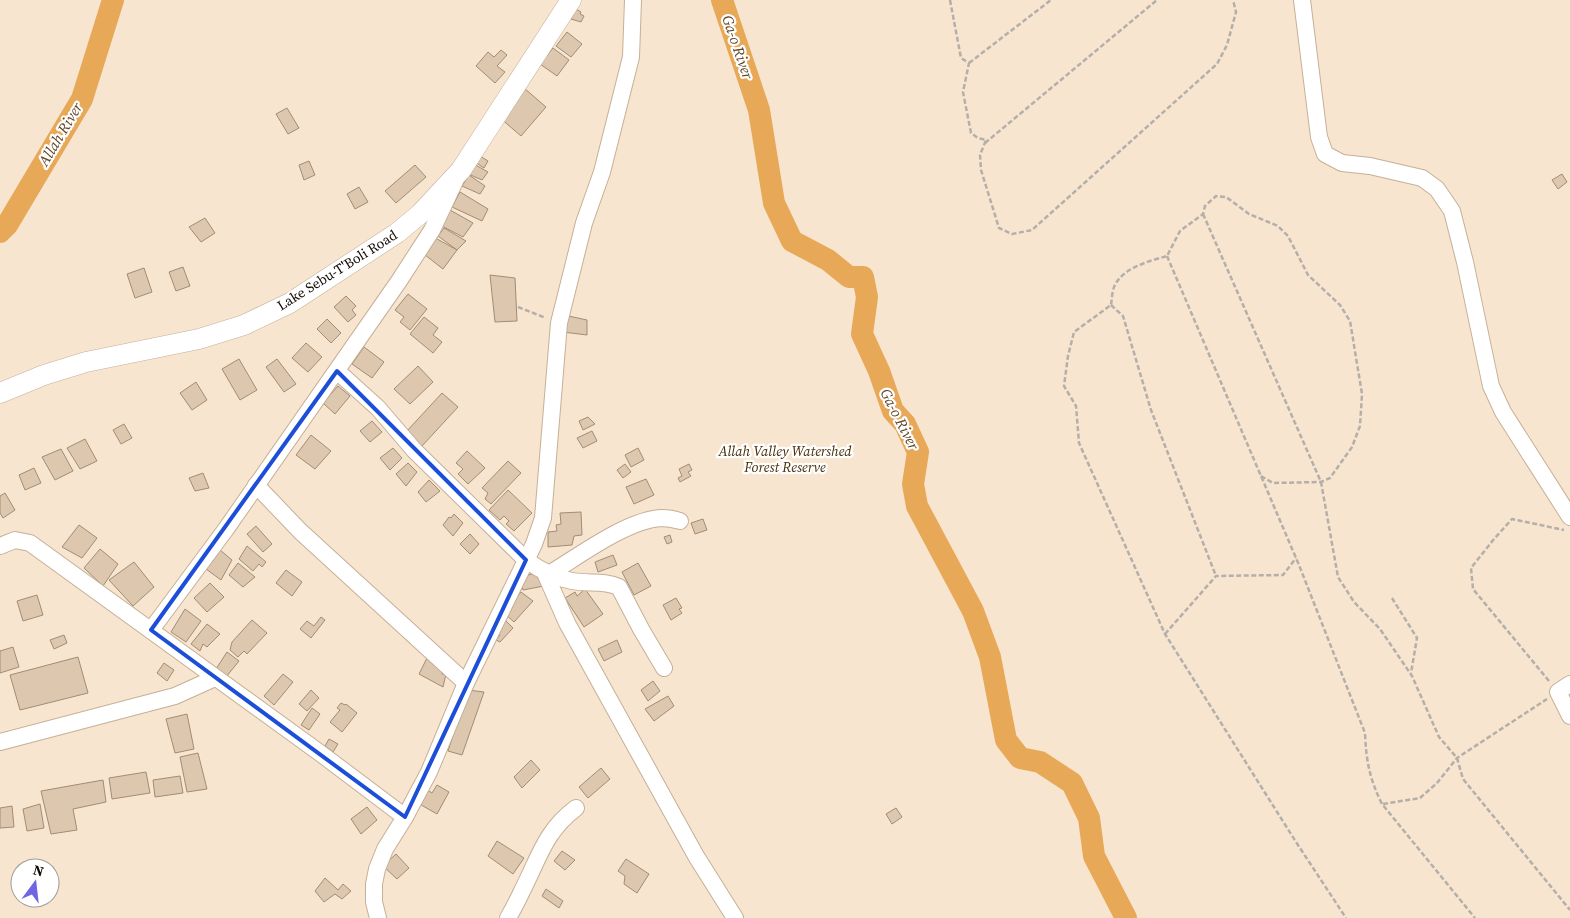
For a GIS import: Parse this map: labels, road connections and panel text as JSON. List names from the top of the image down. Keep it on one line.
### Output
{"streets":{"main road":["Lake Sebu-T'Boli Road"]},"water":["Ga-o River","Allah River"],"parks":["Allah Valley Watershed Forest Reserve"],"north":"top"}
